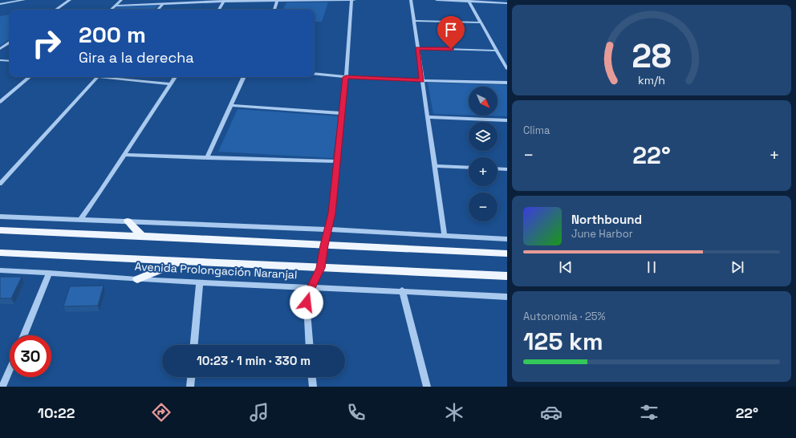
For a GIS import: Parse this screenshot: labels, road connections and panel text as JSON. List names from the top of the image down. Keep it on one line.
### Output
{"streets":{"main road":["Avenida Prolongación Naranjal"]},"north":"bottom right","page":{"turn":["200 m","Gira a la derecha"],"map_buttons":["+","−"],"tile":["Clima",["Autonomía · 25%","125 km"]],"heat":["−","22°","+"],"song":["Northbound","June Harbor"],"limit":"30","trip":"10:23 · 1 min · 330 m","tabs":["10:22","22°"],"gauge":["28","km/h"]}}
